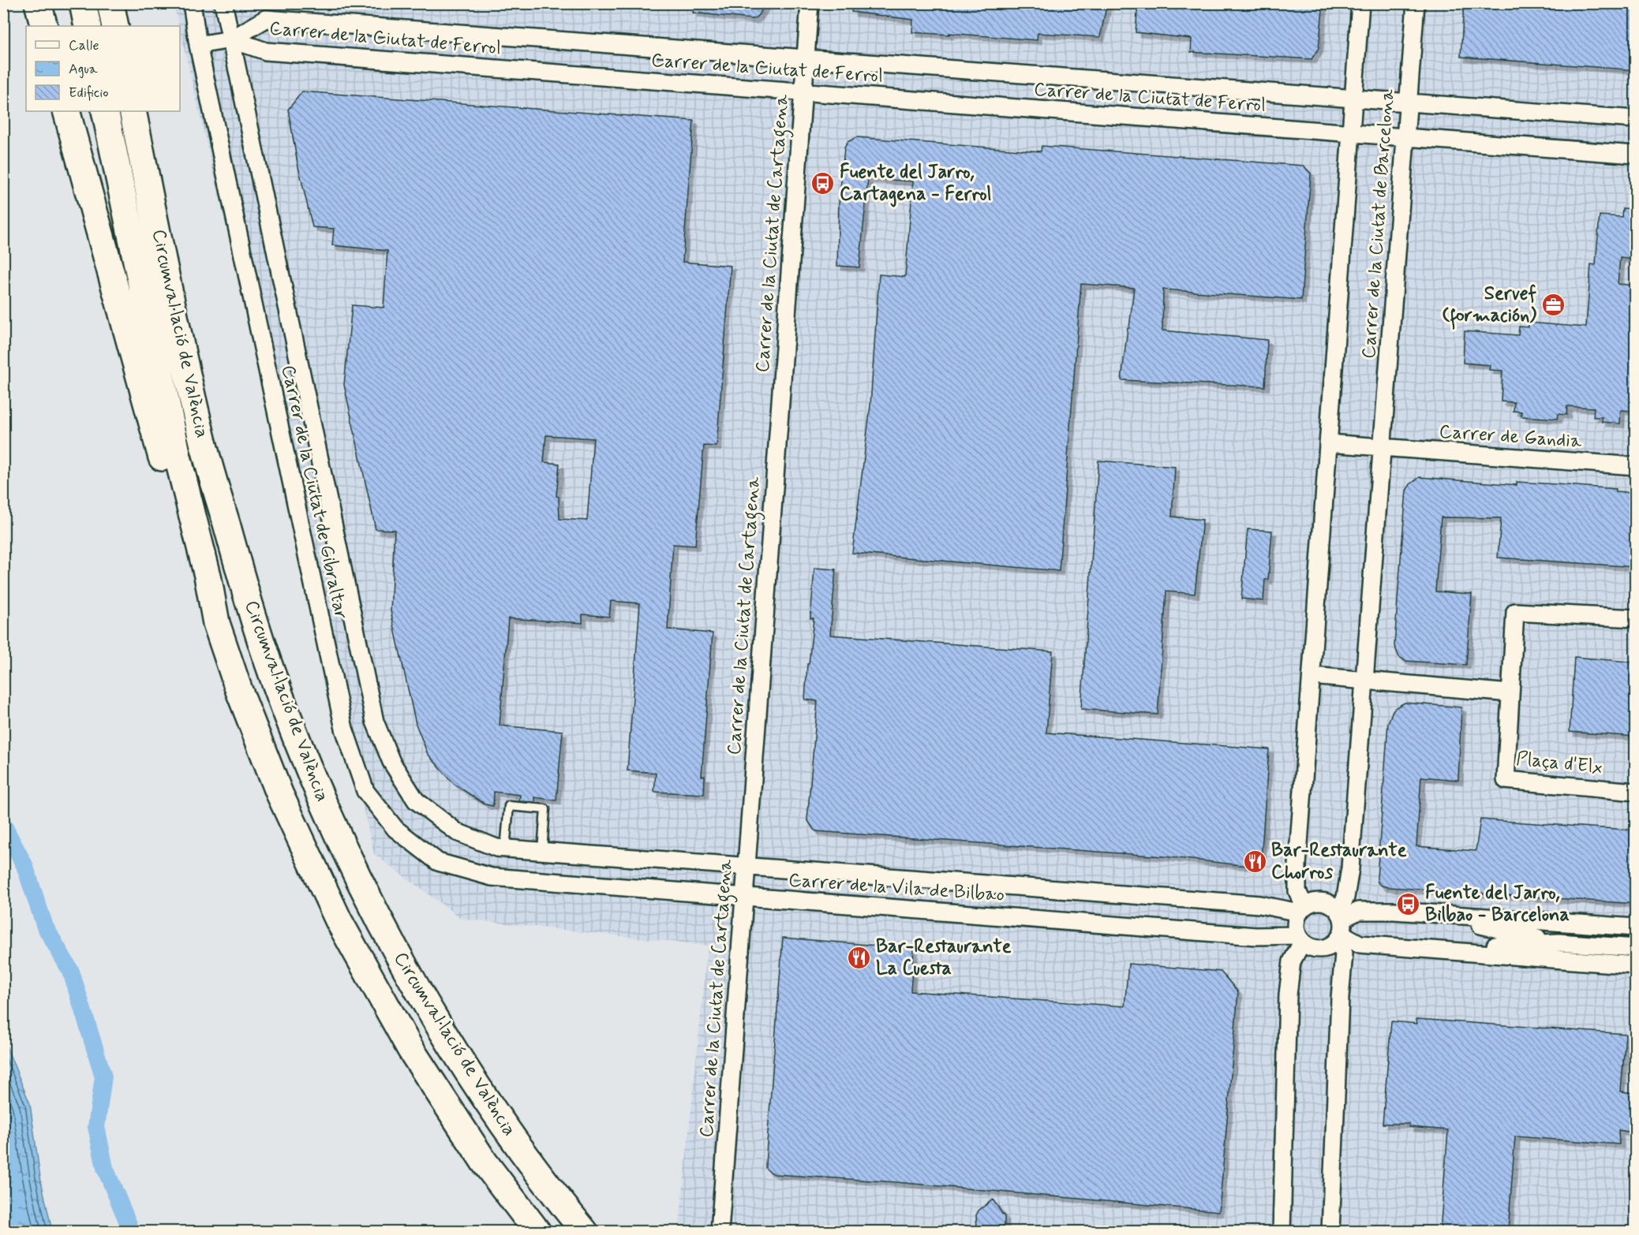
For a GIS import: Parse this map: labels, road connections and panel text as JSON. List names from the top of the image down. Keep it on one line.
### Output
{"streets":{"highway":["Circumval·lació de València"],"street":["Carrer de la Ciutat de Ferrol","Carrer de la Ciutat de Barcelona","Carrer de la Ciutat de Cartagena","Carrer de Gandia","Carrer de la Ciutat de Gibraltar","Plaça d'Elx","Carrer de la Vila de Bilbao"]},"crossings":[["Carrer de la Ciutat de Ferrol","Carrer de la Ciutat de Barcelona"],["Carrer de la Ciutat de Ferrol","Carrer de la Ciutat de Cartagena"],["Carrer de la Ciutat de Ferrol","Carrer de la Ciutat de Gibraltar"],["Carrer de la Ciutat de Barcelona","Carrer de Gandia"],["Carrer de la Ciutat de Barcelona","Carrer de la Vila de Bilbao"],["Carrer de la Ciutat de Cartagena","Carrer de la Vila de Bilbao"],["Carrer de la Ciutat de Gibraltar","Carrer de la Vila de Bilbao"]],"places":{"bus stop":["Fuente del Jarro, Cartagena - Ferrol","Fuente del Jarro, Bilbao - Barcelona"],"office":["Servef (formación)"],"restaurant":["Bar-Restaurante Chorros","Bar-Restaurante La Cuesta"]},"legend":["Calle","Agua","Edificio"]}
